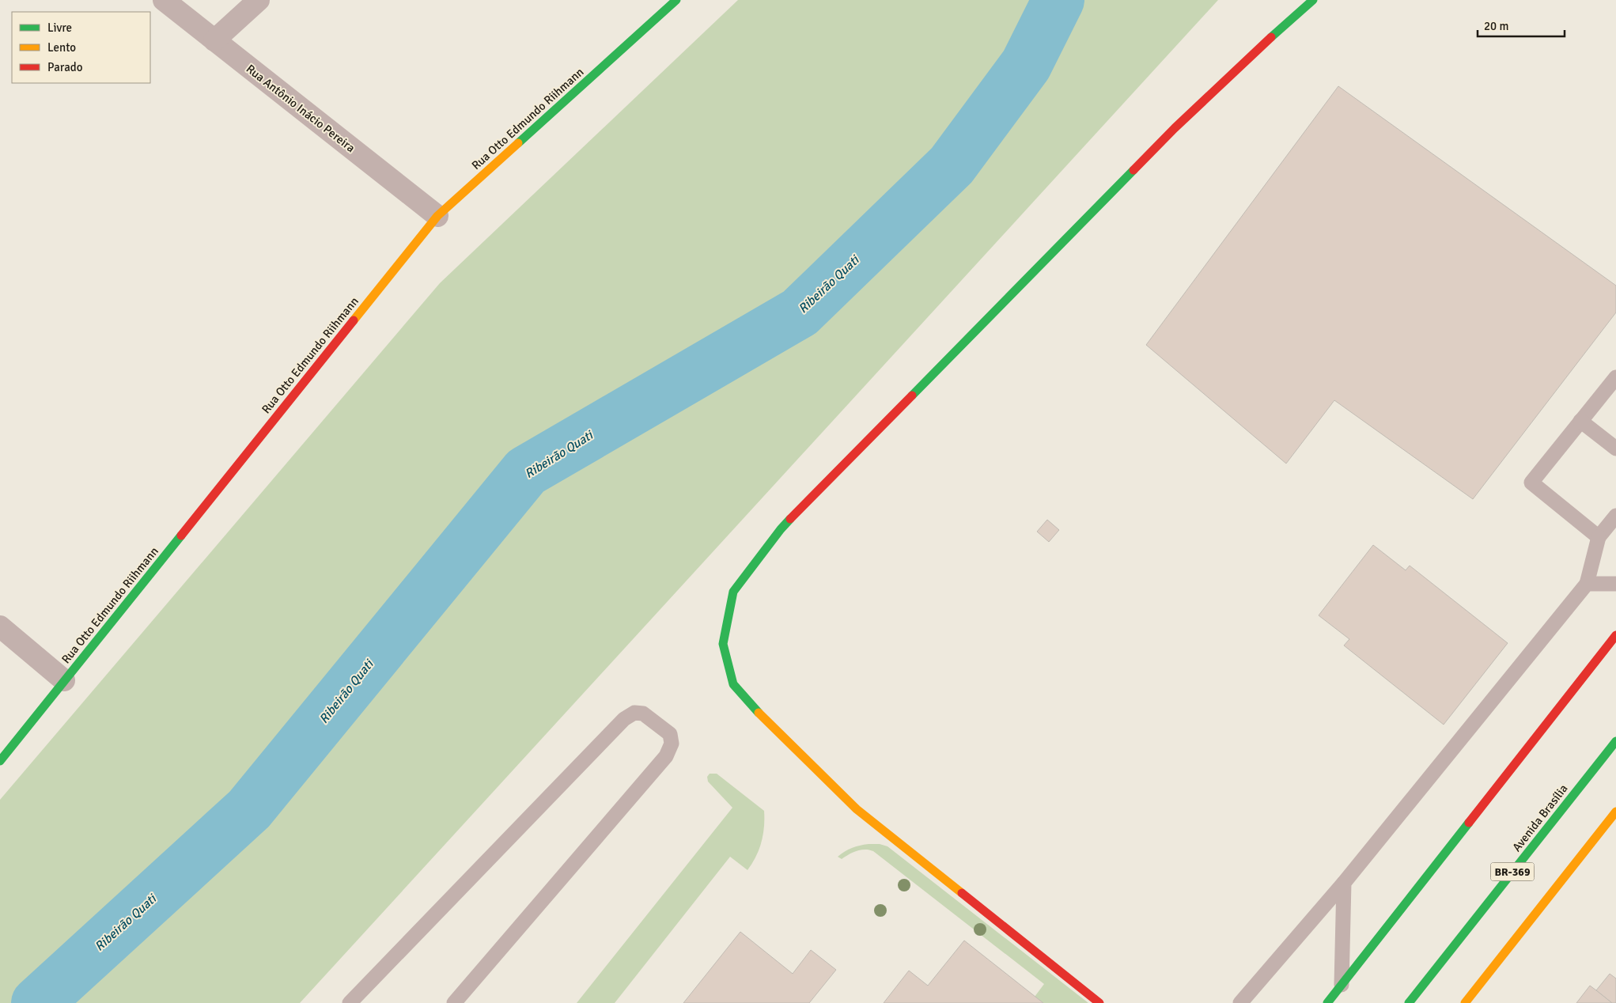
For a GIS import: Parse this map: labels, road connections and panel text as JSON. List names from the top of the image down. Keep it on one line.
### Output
{"streets":{"main road":["Rua Otto Edmundo Riihmann","Avenida Brasília","BR-369"],"street":["Rua Antônio Inácio Pereira"]},"crossings":[["Rua Antônio Inácio Pereira","Rua Otto Edmundo Riihmann"]],"water":["Ribeirão Quati"],"legend":["Livre","Lento","Parado"],"scale_bar":"20 m"}
